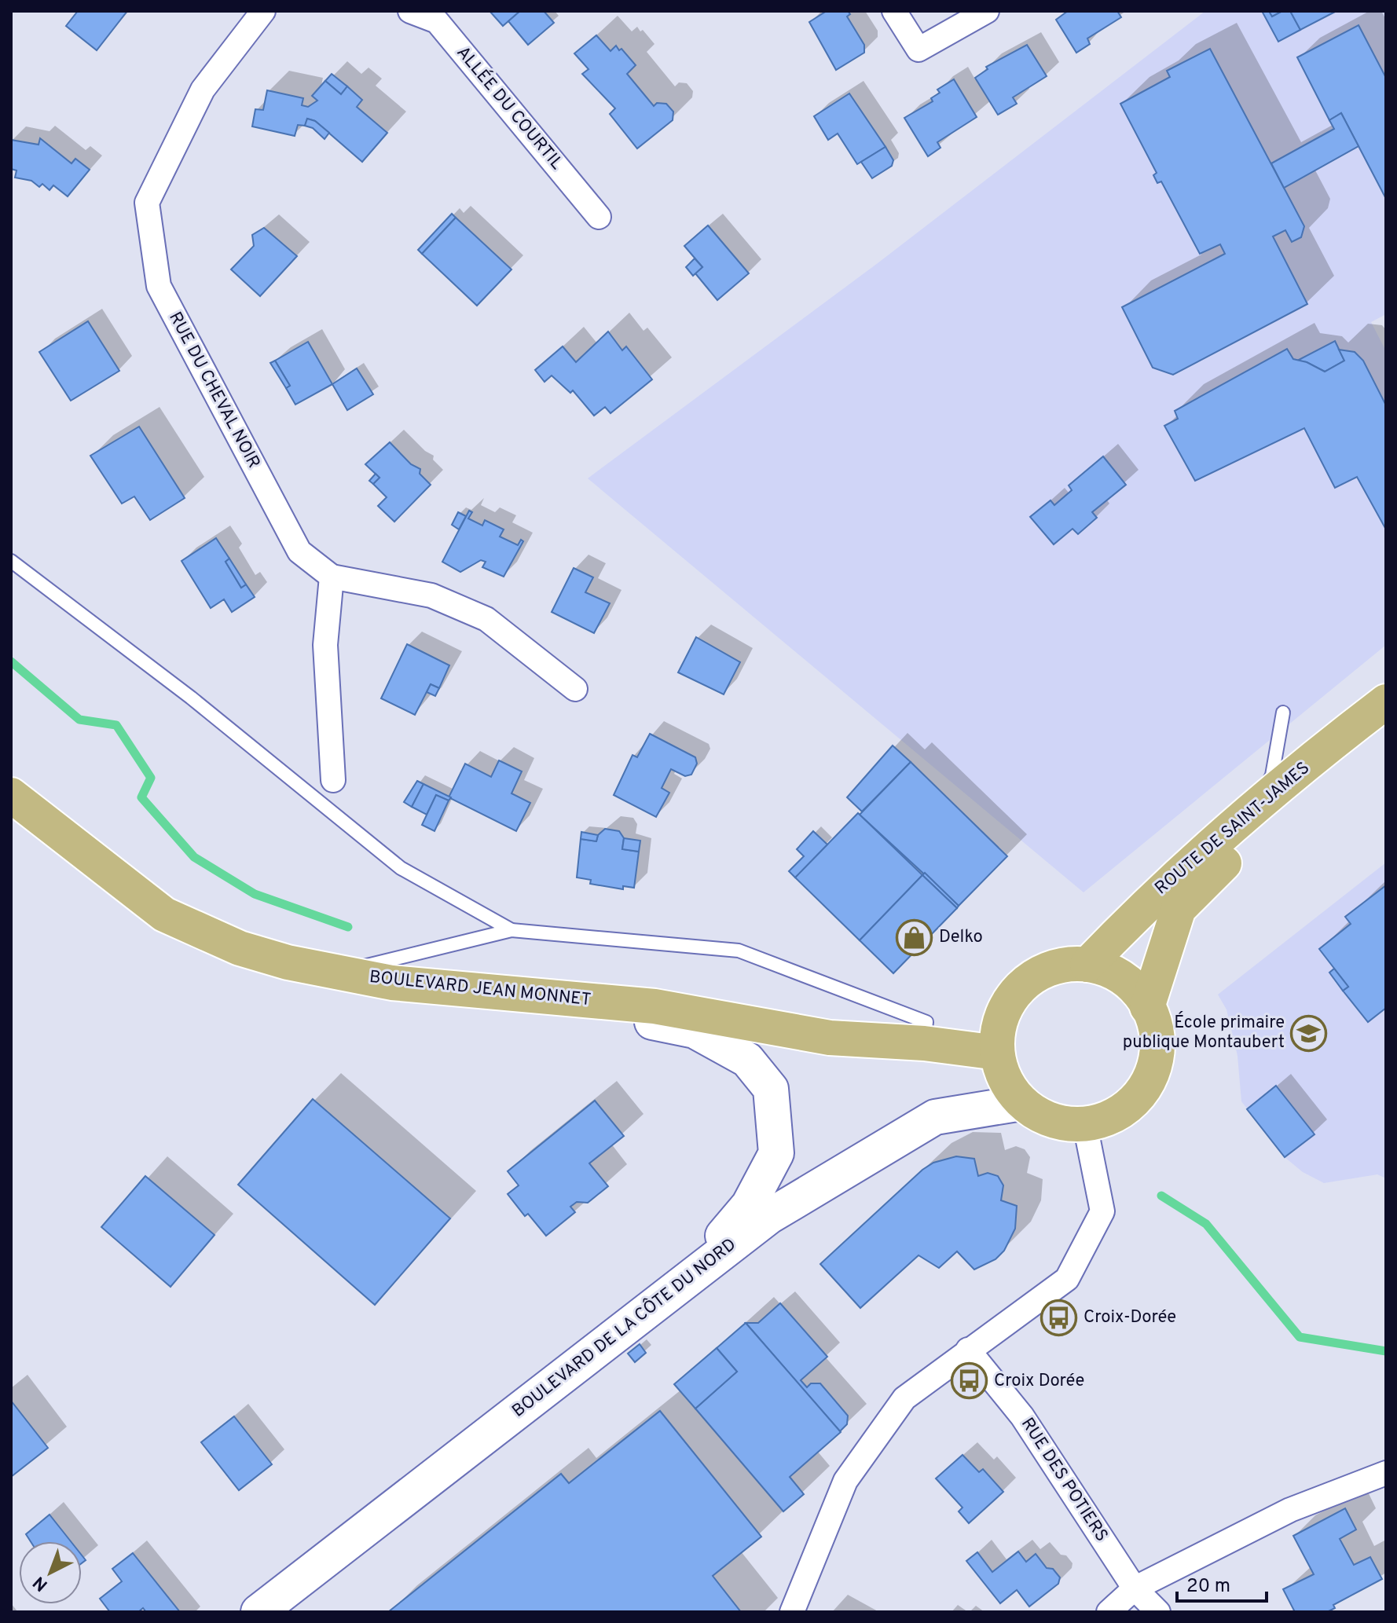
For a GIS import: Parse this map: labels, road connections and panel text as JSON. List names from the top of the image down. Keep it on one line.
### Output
{"streets":{"main road":["ROUTE DE SAINT-JAMES","BOULEVARD JEAN MONNET","BOULEVARD DE LA CÔTE DU NORD"],"street":["ALLÉE DU COURTIL","RUE DU CHEVAL NOIR","RUE DES POTIERS"]},"crossings":[["ROUTE DE SAINT-JAMES","BOULEVARD JEAN MONNET"],["ROUTE DE SAINT-JAMES","BOULEVARD DE LA CÔTE DU NORD"],["BOULEVARD JEAN MONNET","BOULEVARD DE LA CÔTE DU NORD"]],"places":{"shop":["Delko"],"school or university":["École primaire publique Montaubert"],"bus stop":["Croix-Dorée","Croix Dorée"]},"scale_bar":"20 m","north":"bottom left"}
